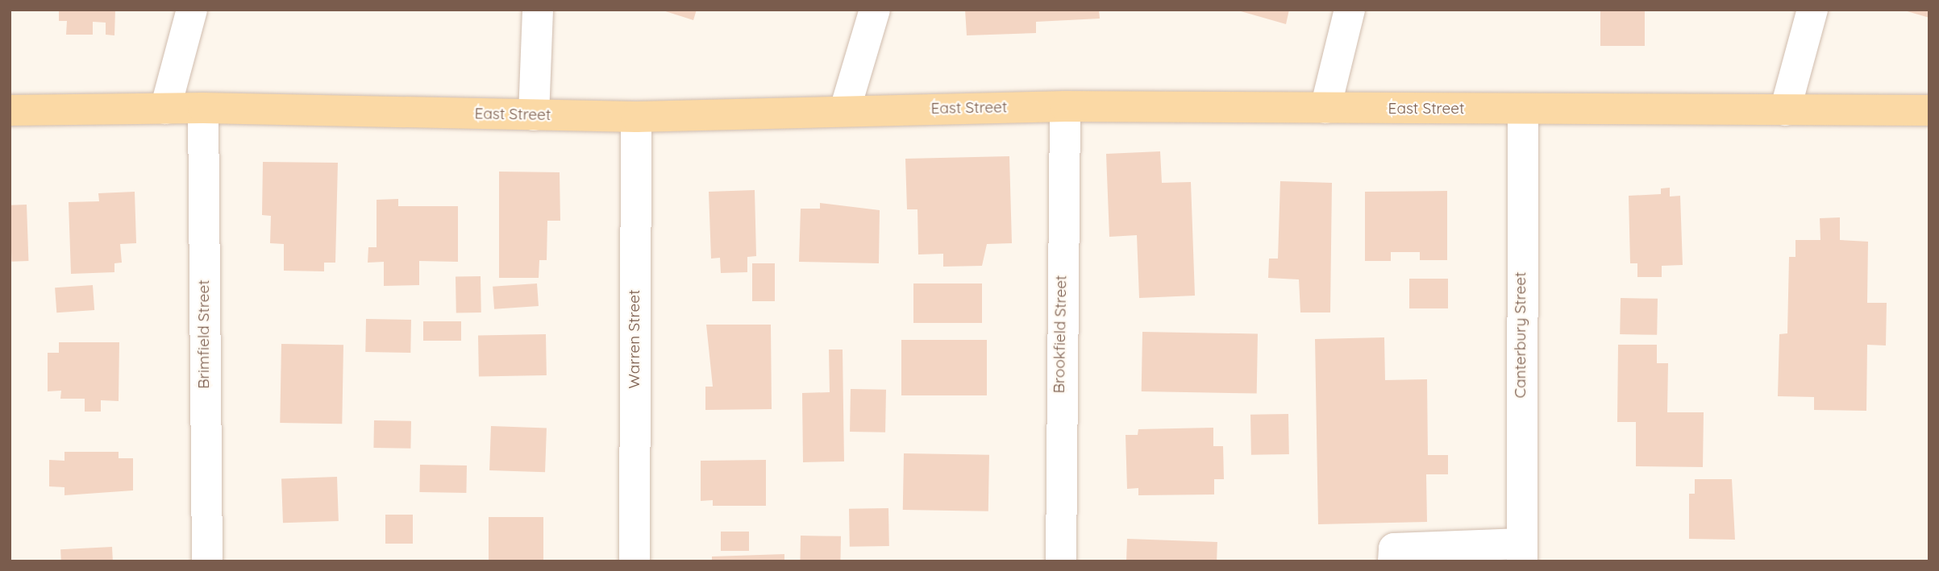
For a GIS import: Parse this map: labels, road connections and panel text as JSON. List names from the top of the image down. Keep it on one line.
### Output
{"streets":{"main road":["East Street"],"street":["Brimfield Street","Brookfield Street","Canterbury Street","Warren Street"]},"crossings":[["East Street","Brimfield Street"],["East Street","Brookfield Street"],["East Street","Canterbury Street"],["East Street","Warren Street"]]}
